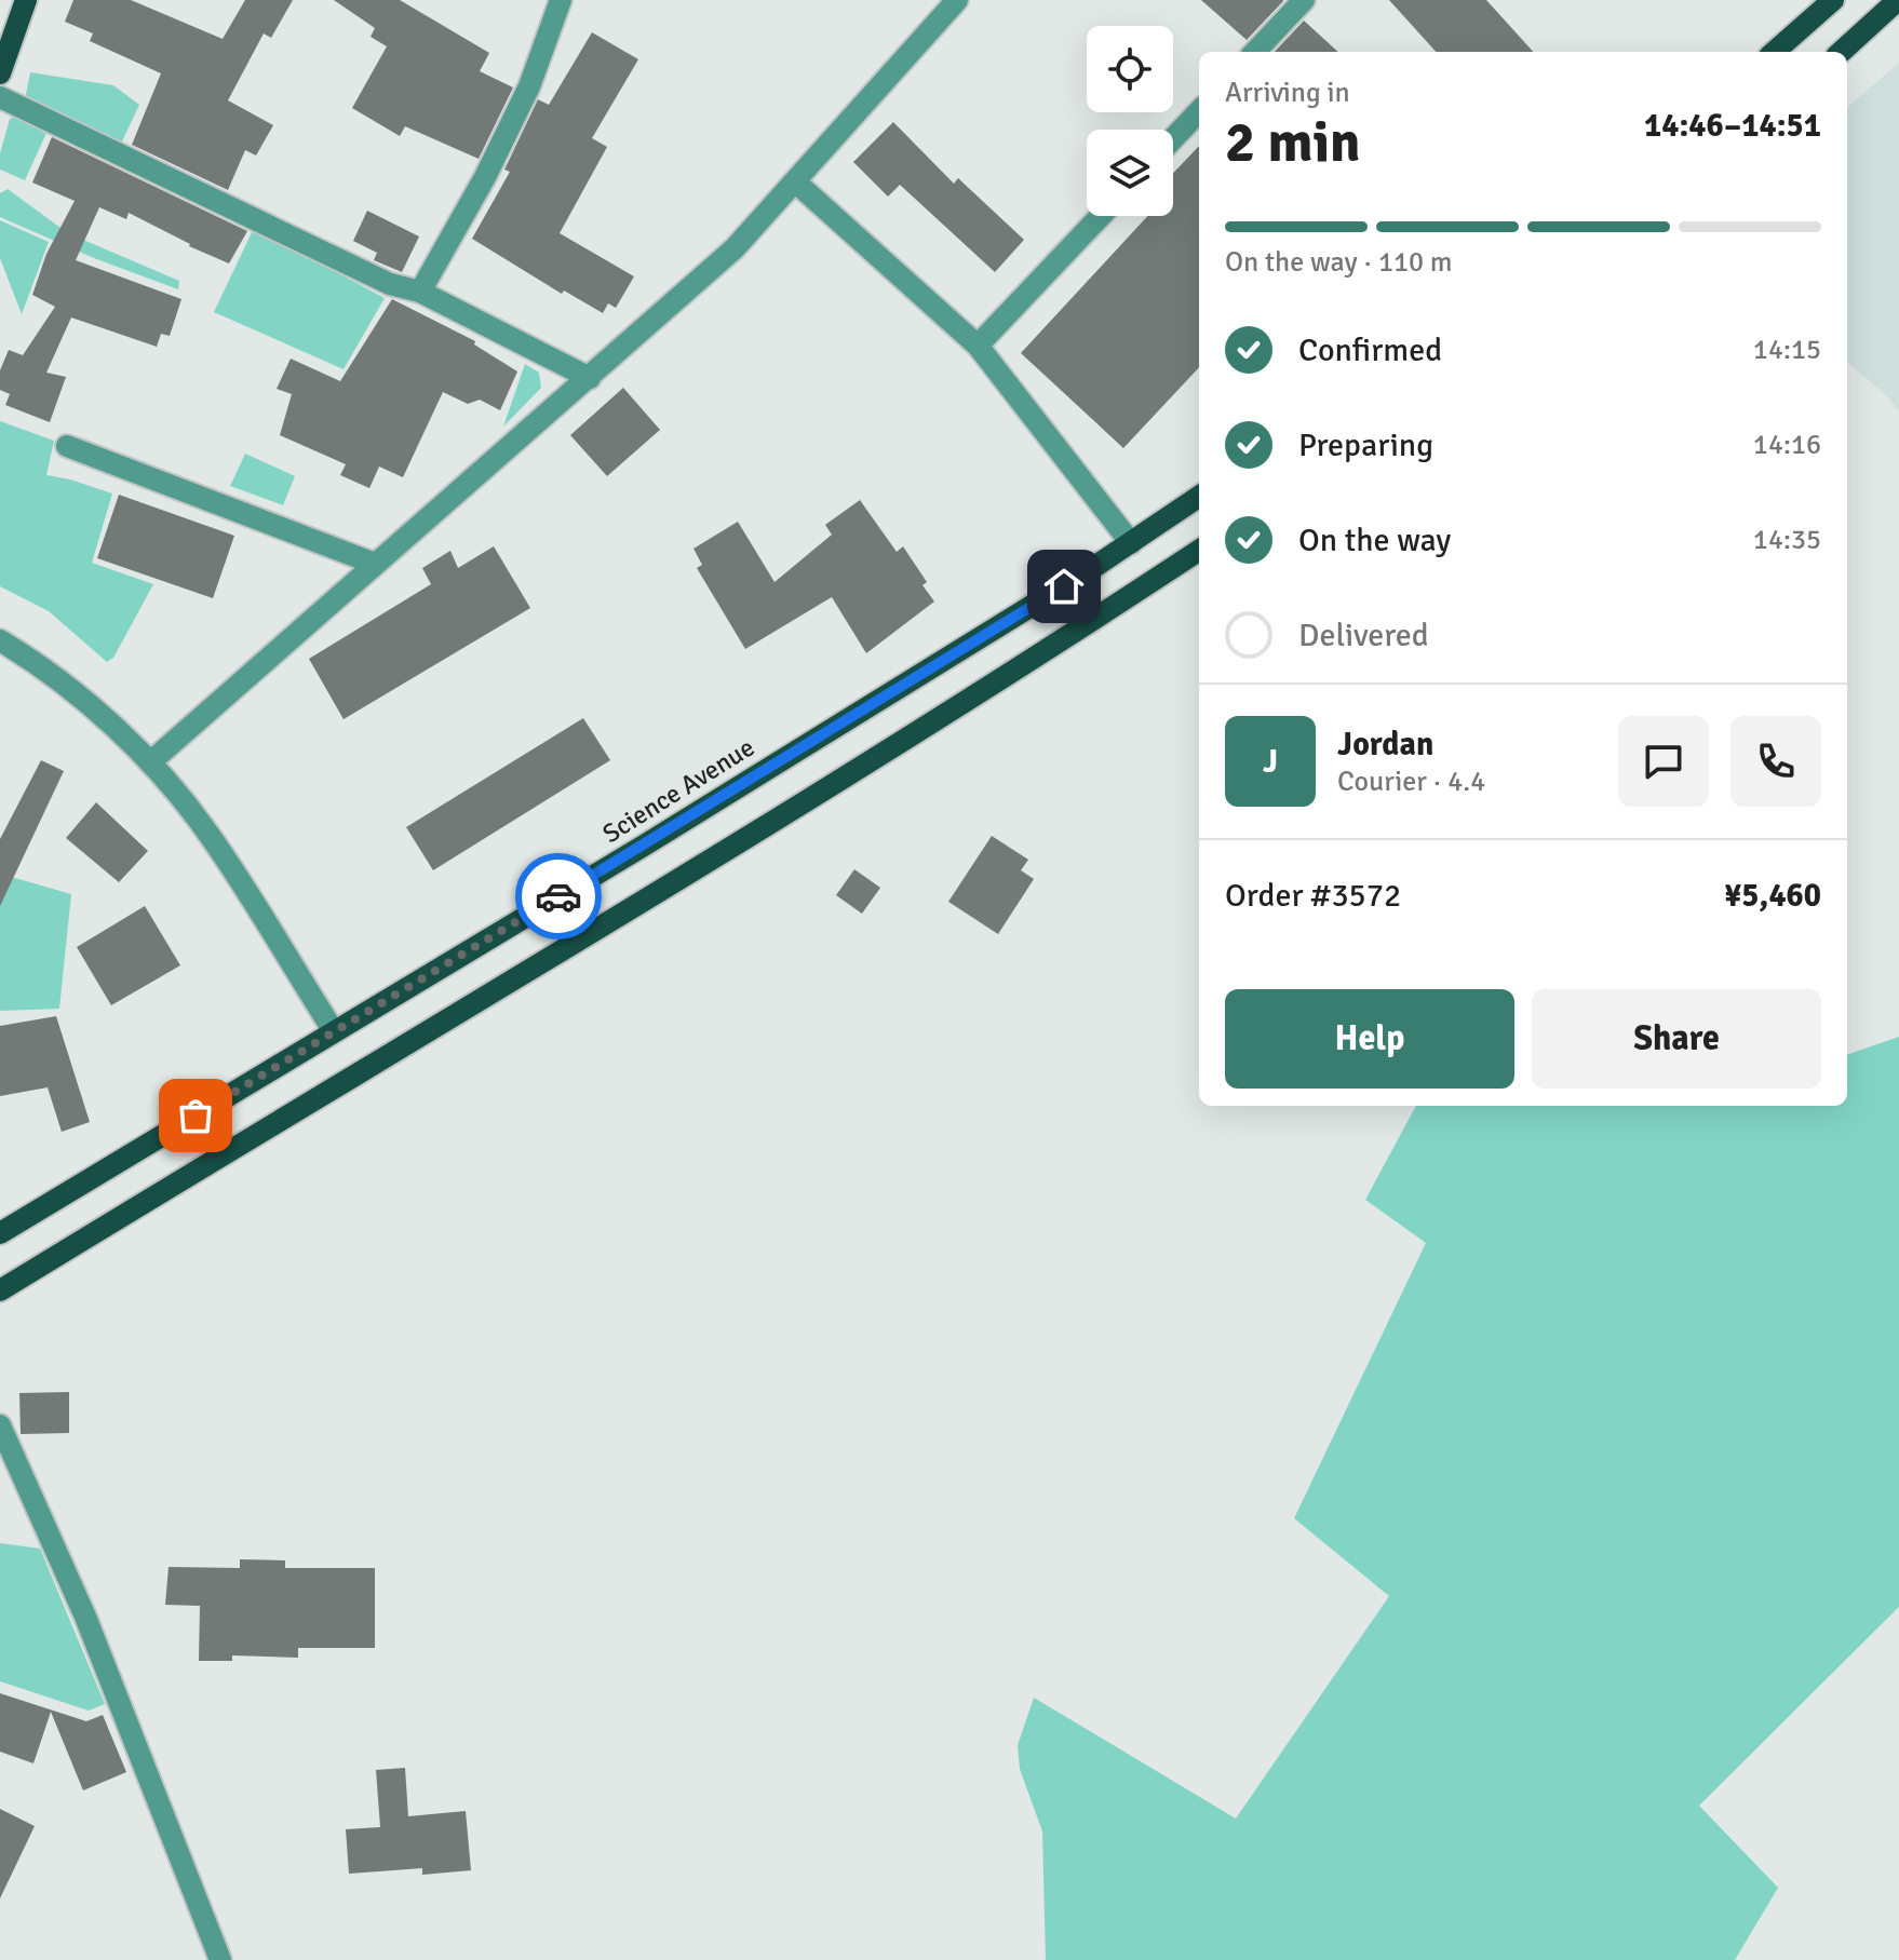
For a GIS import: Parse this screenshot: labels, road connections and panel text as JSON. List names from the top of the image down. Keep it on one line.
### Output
{"streets":{"main road":["Science Avenue"]},"page":{"heading":["2 min","Arriving in","14:46–14:51"],"panel":["Jordan","Courier · 4.4","Order #3572","¥5,460"],"bar":"On the way · 110 m","list":[["Confirmed","14:15"],["Preparing","14:16"],["On the way","14:35"],"Delivered"],"round":"J","buttons":["Help","Share"]}}
